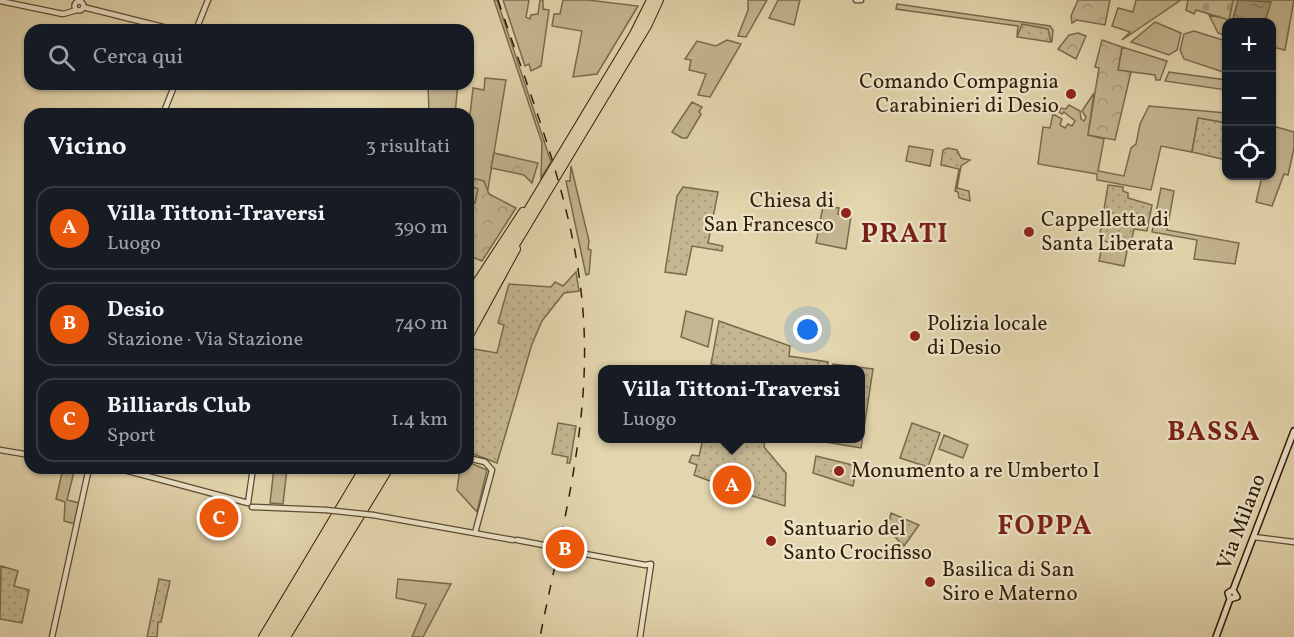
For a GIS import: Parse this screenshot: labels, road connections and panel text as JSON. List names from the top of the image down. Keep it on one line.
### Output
{"streets":{"main road":["Via Milano"]},"districts":["PRATI","BASSA","FOPPA"],"places":["Comando Compagnia Carabinieri di Desio","Chiesa di San Francesco","Cappelletta di Santa Liberata","Polizia locale di Desio","Monumento a re Umberto I","Santuario del Santo Crocifisso","Basilica di San Siro e Materno"],"page":{"map_buttons":["+","−"],"search":"Cerca qui","heading":["Vicino","3 risultati"],"list":[{"mark":"A","name":"Villa Tittoni-Traversi","note":"Luogo","value":"390 m"},{"mark":"B","name":"Desio","note":"Stazione · Via Stazione","value":"740 m"},{"mark":"C","name":"Billiards Club","note":"Sport","value":"1.4 km"}],"popup":["Villa Tittoni-Traversi","Luogo"],"pins":["A","C","B"]}}
